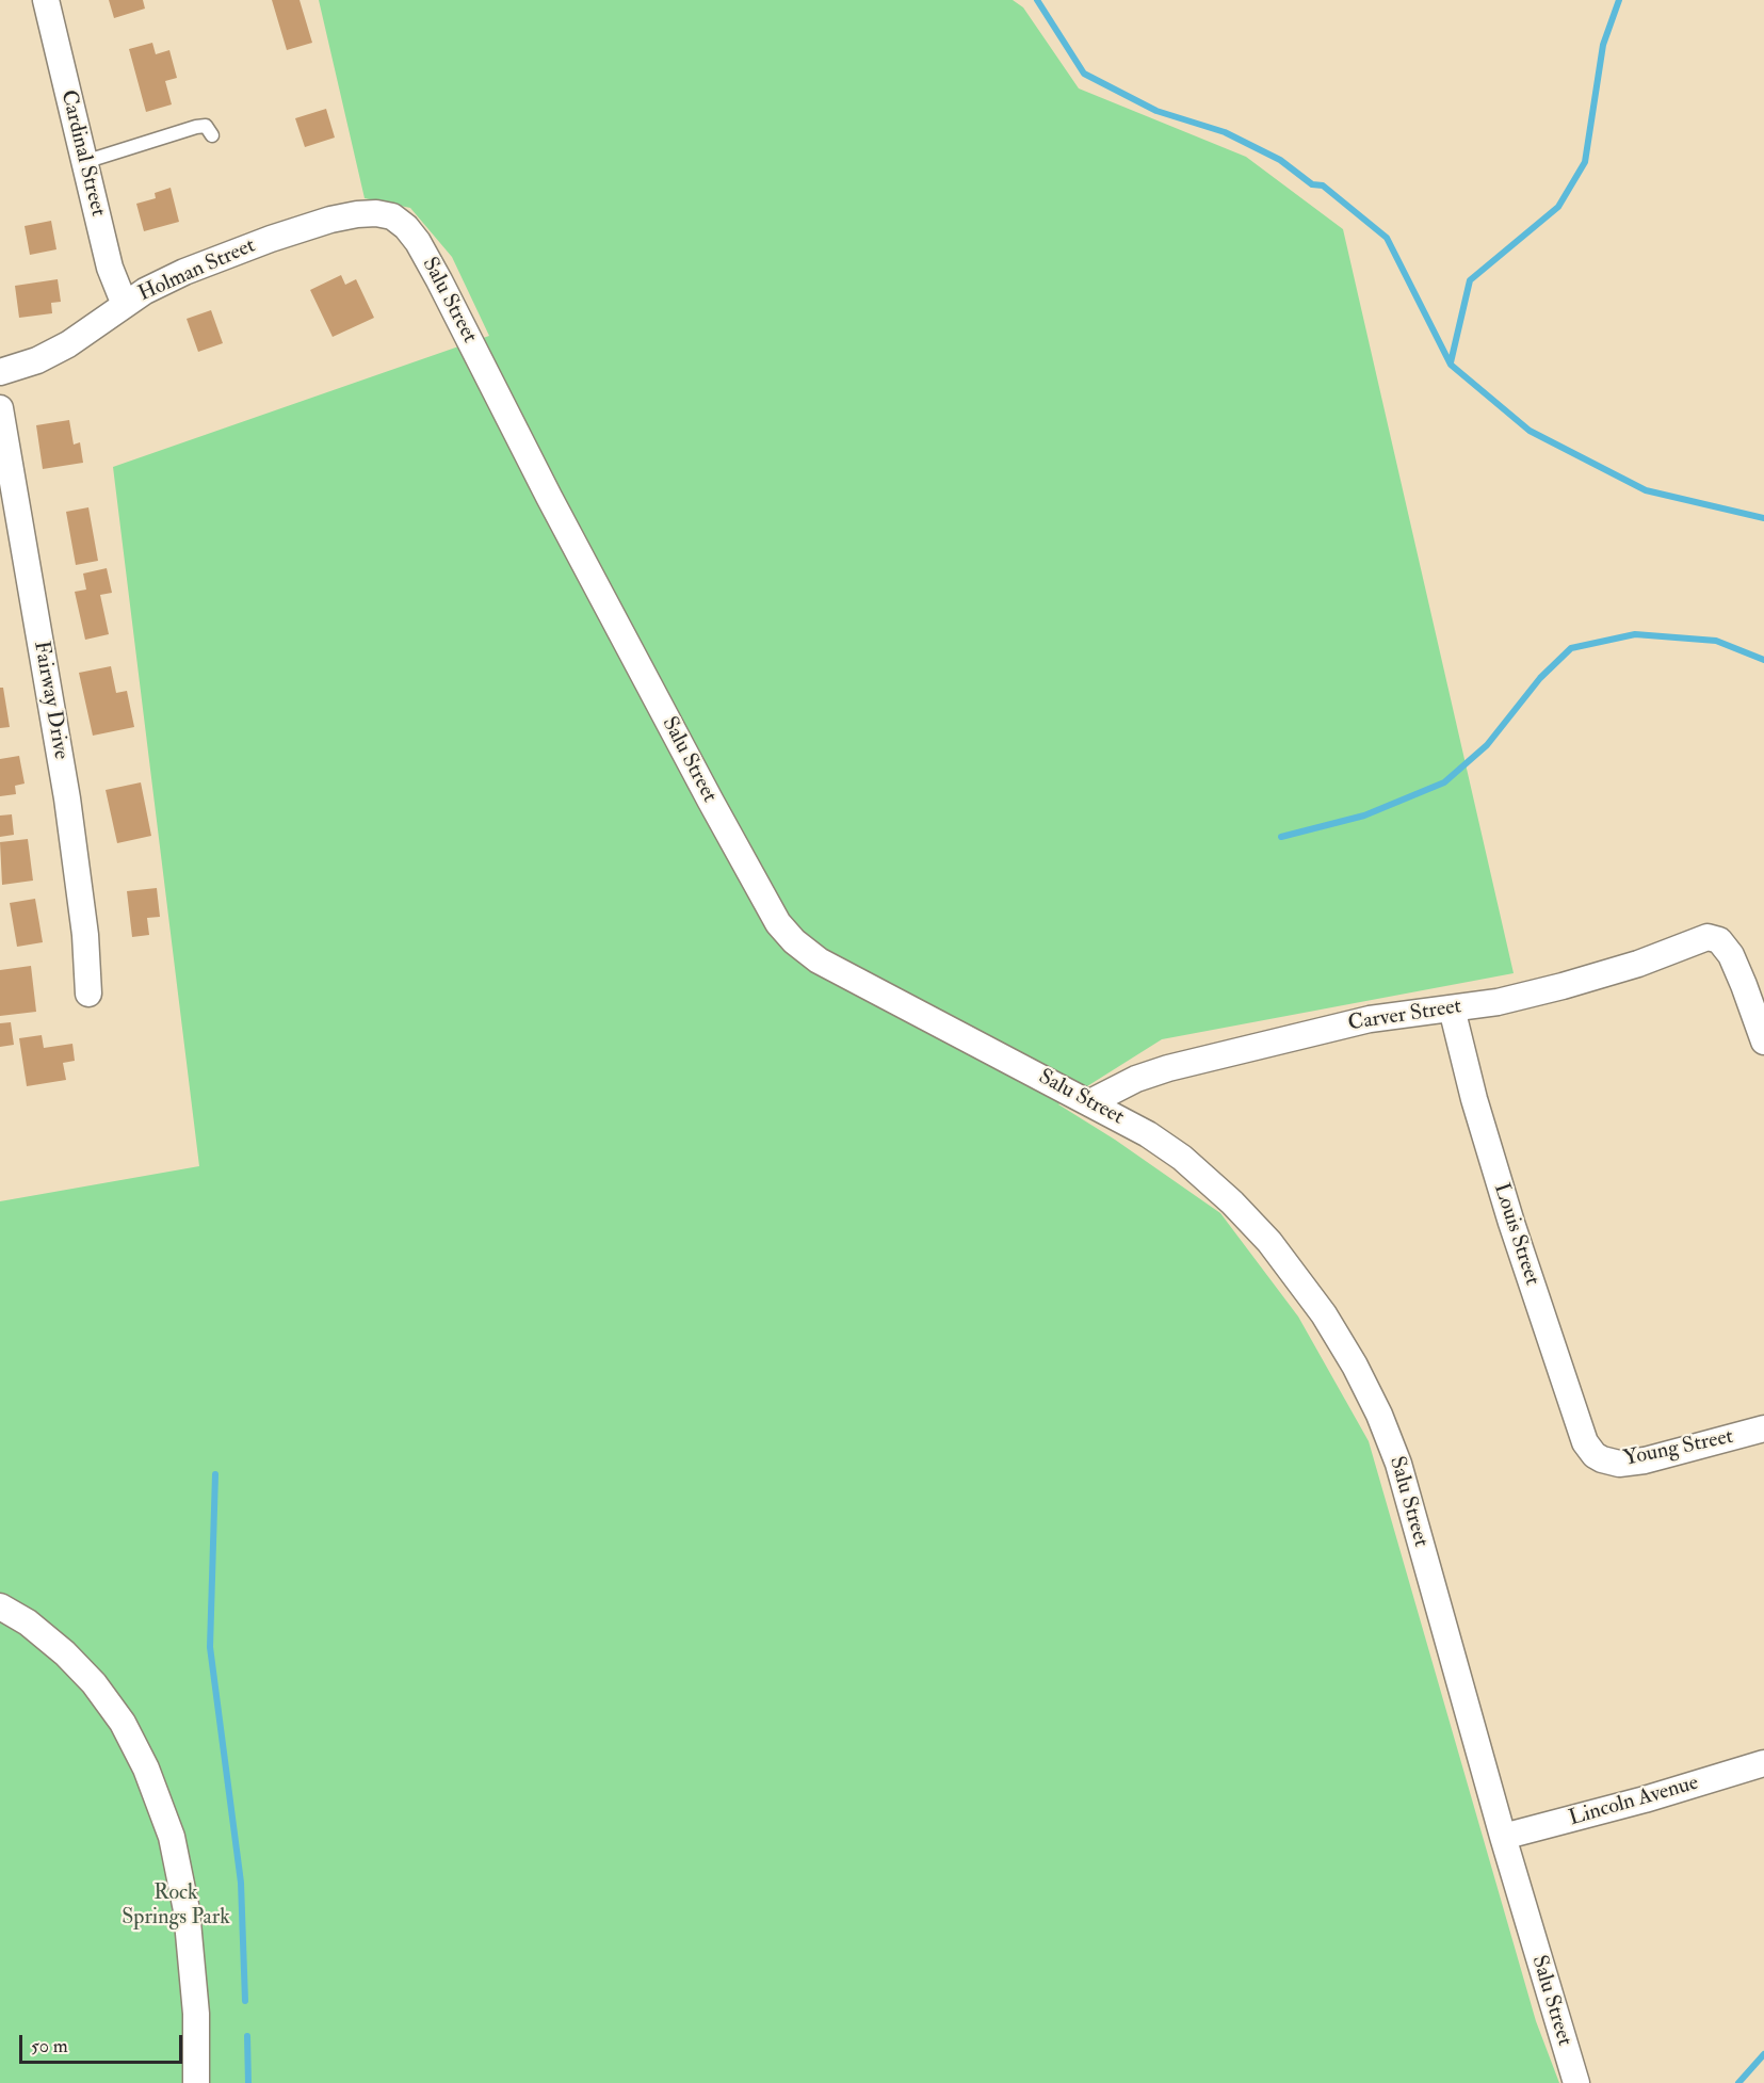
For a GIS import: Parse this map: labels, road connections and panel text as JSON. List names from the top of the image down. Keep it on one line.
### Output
{"streets":{"street":["Cardinal Street","Holman Street","Salu Street","Fairway Drive","Carver Street","Louis Street","Young Street","Lincoln Avenue"]},"crossings":[["Cardinal Street","Holman Street"],["Holman Street","Salu Street"],["Salu Street","Carver Street"],["Salu Street","Lincoln Avenue"],["Carver Street","Louis Street"],["Louis Street","Young Street"]],"parks":["Rock Springs Park"],"scale_bar":"50 m"}
